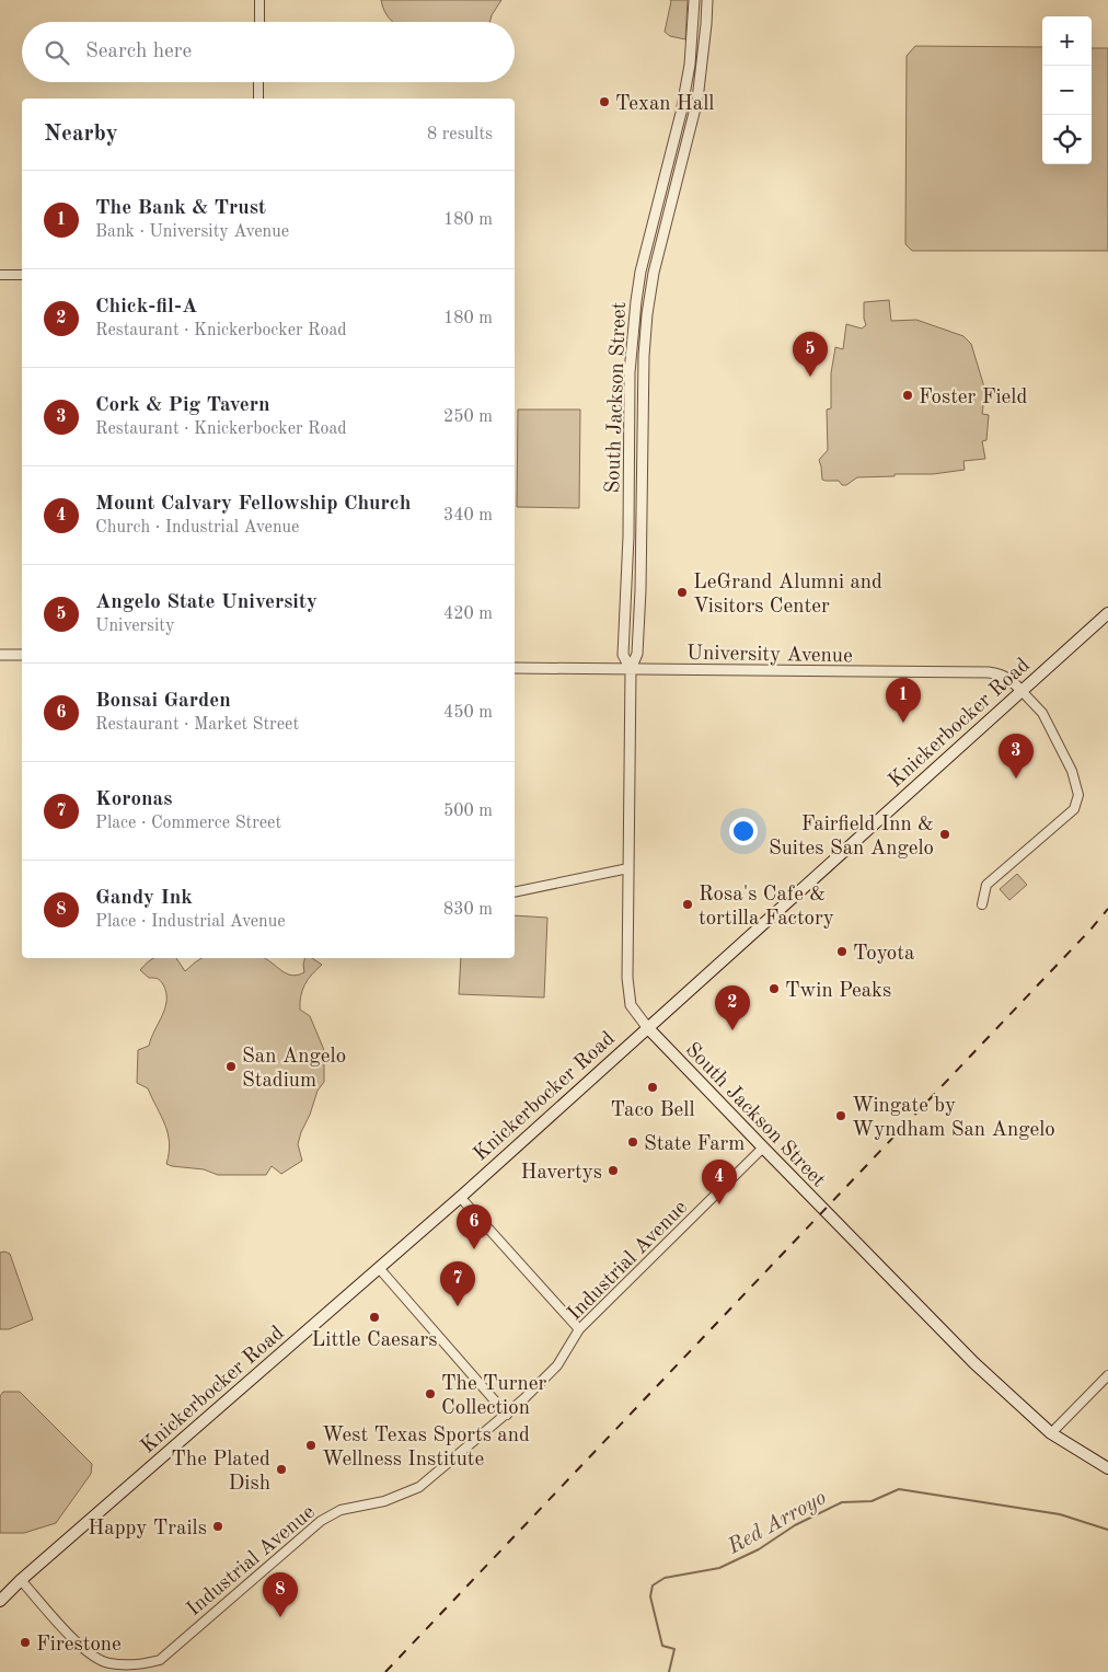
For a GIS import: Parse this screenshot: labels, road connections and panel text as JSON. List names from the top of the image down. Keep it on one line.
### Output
{"streets":{"main road":["South Jackson Street","Knickerbocker Road"],"street":["University Avenue","Industrial Avenue"]},"crossings":[["South Jackson Street","University Avenue"],["South Jackson Street","Knickerbocker Road"],["South Jackson Street","Industrial Avenue"],["University Avenue","Knickerbocker Road"],["Knickerbocker Road","Industrial Avenue"]],"water":["Red Arroyo"],"places":["Texan Hall","Foster Field","LeGrand Alumni and Visitors Center","Fairfield Inn & Suites San Angelo","Rosa's Cafe & tortilla Factory","Toyota","Twin Peaks","San Angelo Stadium","Taco Bell","Wingate by Wyndham San Angelo","State Farm","Havertys","Little Caesars","The Turner Collection","West Texas Sports and Wellness Institute","The Plated Dish","Happy Trails","Firestone"],"page":{"map_buttons":["+","−"],"search":"Search here","heading":["Nearby","8 results"],"list":[{"mark":"1","name":"The Bank & Trust","note":"Bank · University Avenue","value":"180 m"},{"mark":"2","name":"Chick-fil-A","note":"Restaurant · Knickerbocker Road","value":"180 m"},{"mark":"3","name":"Cork & Pig Tavern","note":"Restaurant · Knickerbocker Road","value":"250 m"},{"mark":"4","name":"Mount Calvary Fellowship Church","note":"Church · Industrial Avenue","value":"340 m"},{"mark":"5","name":"Angelo State University","note":"University","value":"420 m"},{"mark":"6","name":"Bonsai Garden","note":"Restaurant · Market Street","value":"450 m"},{"mark":"7","name":"Koronas","note":"Place · Commerce Street","value":"500 m"},{"mark":"8","name":"Gandy Ink","note":"Place · Industrial Avenue","value":"830 m"}],"pins":["5","1","3","2","4","6","7","8"]}}
